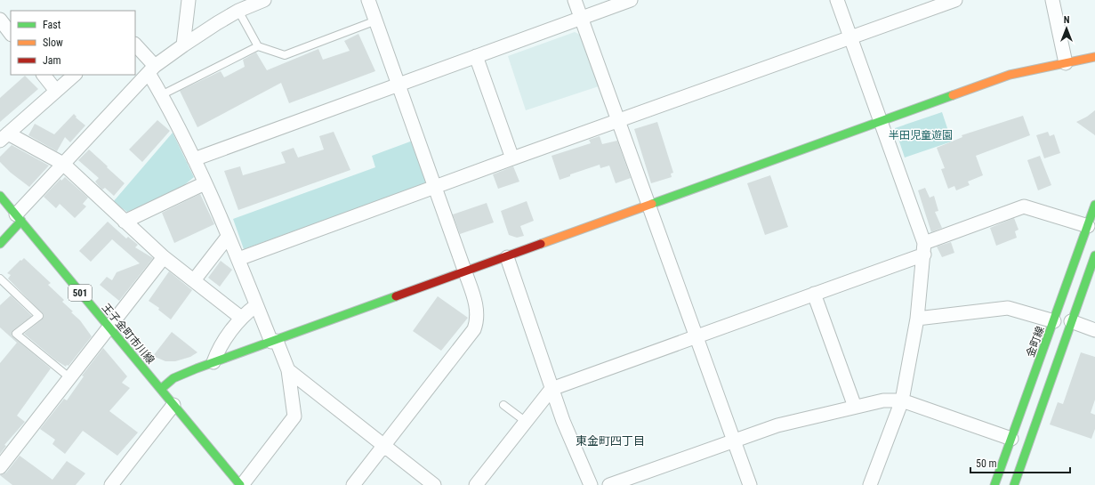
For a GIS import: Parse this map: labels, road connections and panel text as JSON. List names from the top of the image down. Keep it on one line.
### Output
{"streets":{"street":["501","王子金町市川線","金町線"]},"districts":["東金町四丁目"],"parks":["半田児童遊園"],"legend":["Fast","Slow","Jam"],"scale_bar":"50 m","north":"top"}
